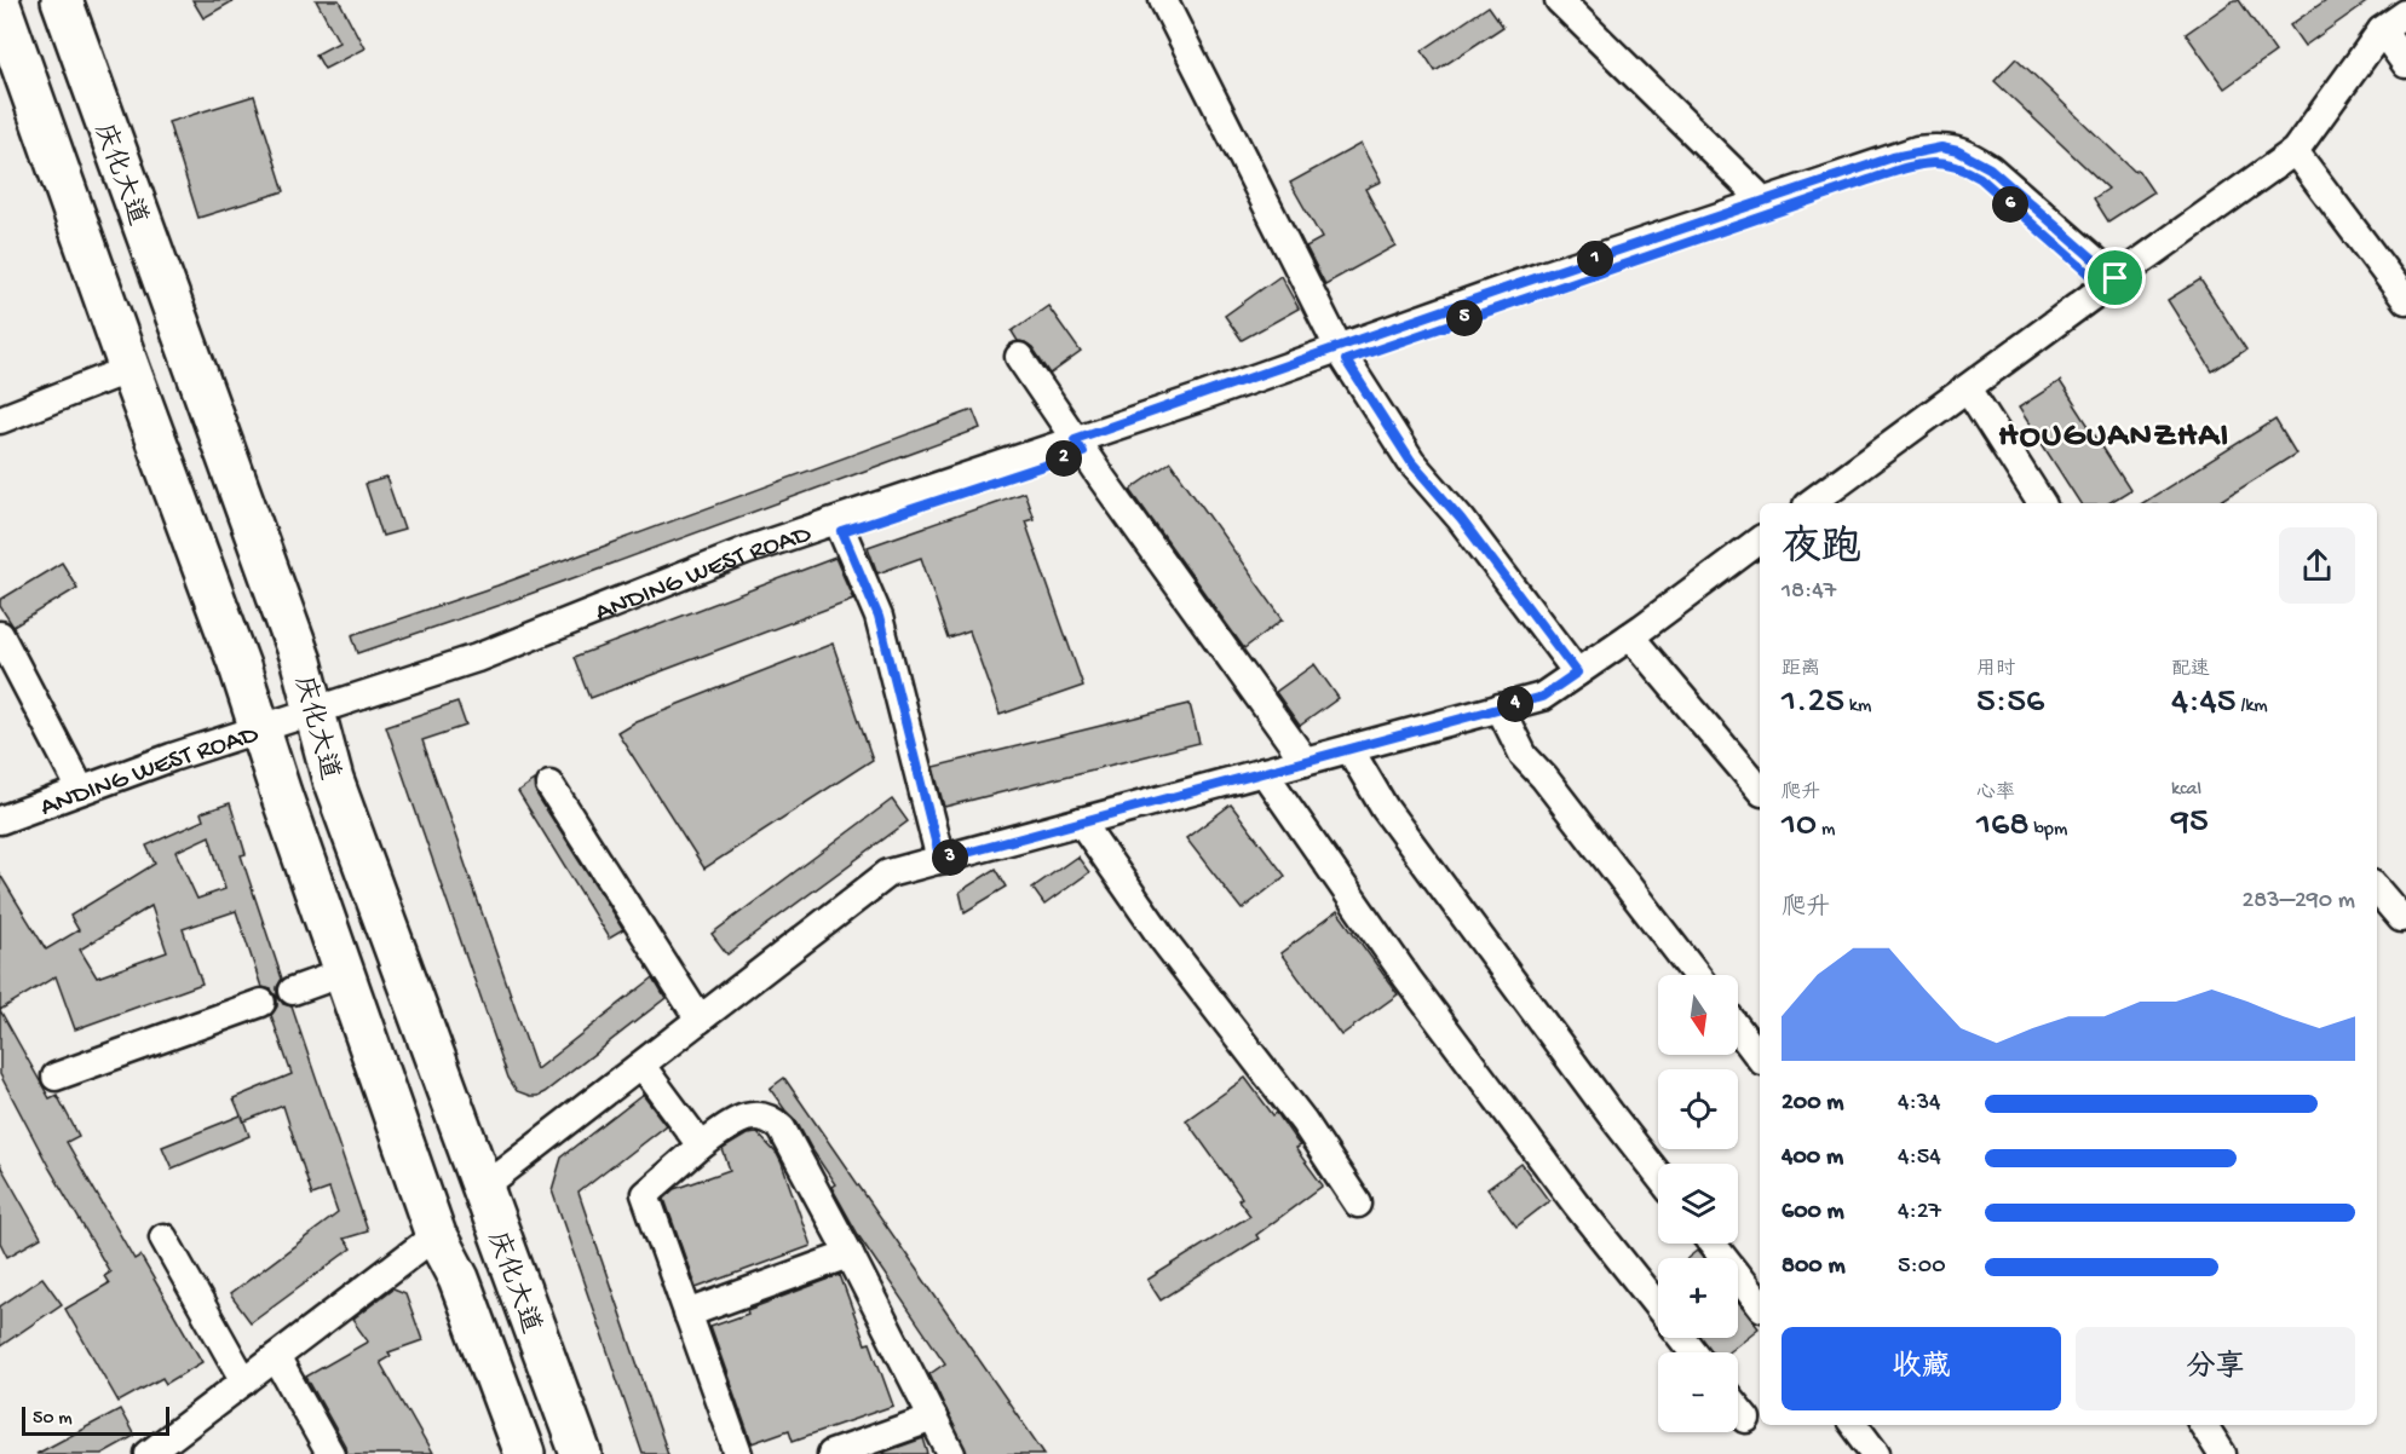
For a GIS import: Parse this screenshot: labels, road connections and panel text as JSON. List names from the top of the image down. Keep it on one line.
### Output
{"streets":{"highway":["庆化大道"],"street":["ANDING WEST ROAD"]},"crossings":[["庆化大道","ANDING WEST ROAD"]],"districts":["HOUGUANZHAI"],"scale_bar":"50 m","north":"bottom","page":{"pins":["6","1","5","2","4","3"],"heading":["夜跑","18:47"],"stats":[["距离","1.25 km"],["用时","5:56"],["配速","4:45 /km"],["爬升","10 m"],["心率","168 bpm"],["kcal","95"]],"chart":["爬升","283–290 m"],"map_buttons":["+","−"],"list":[{"name":"200 m","note":"4:34"},{"name":"400 m","note":"4:54"},{"name":"600 m","note":"4:27"},{"name":"800 m","note":"5:00"}],"buttons":["收藏","分享"],"scale":"50 m"}}
